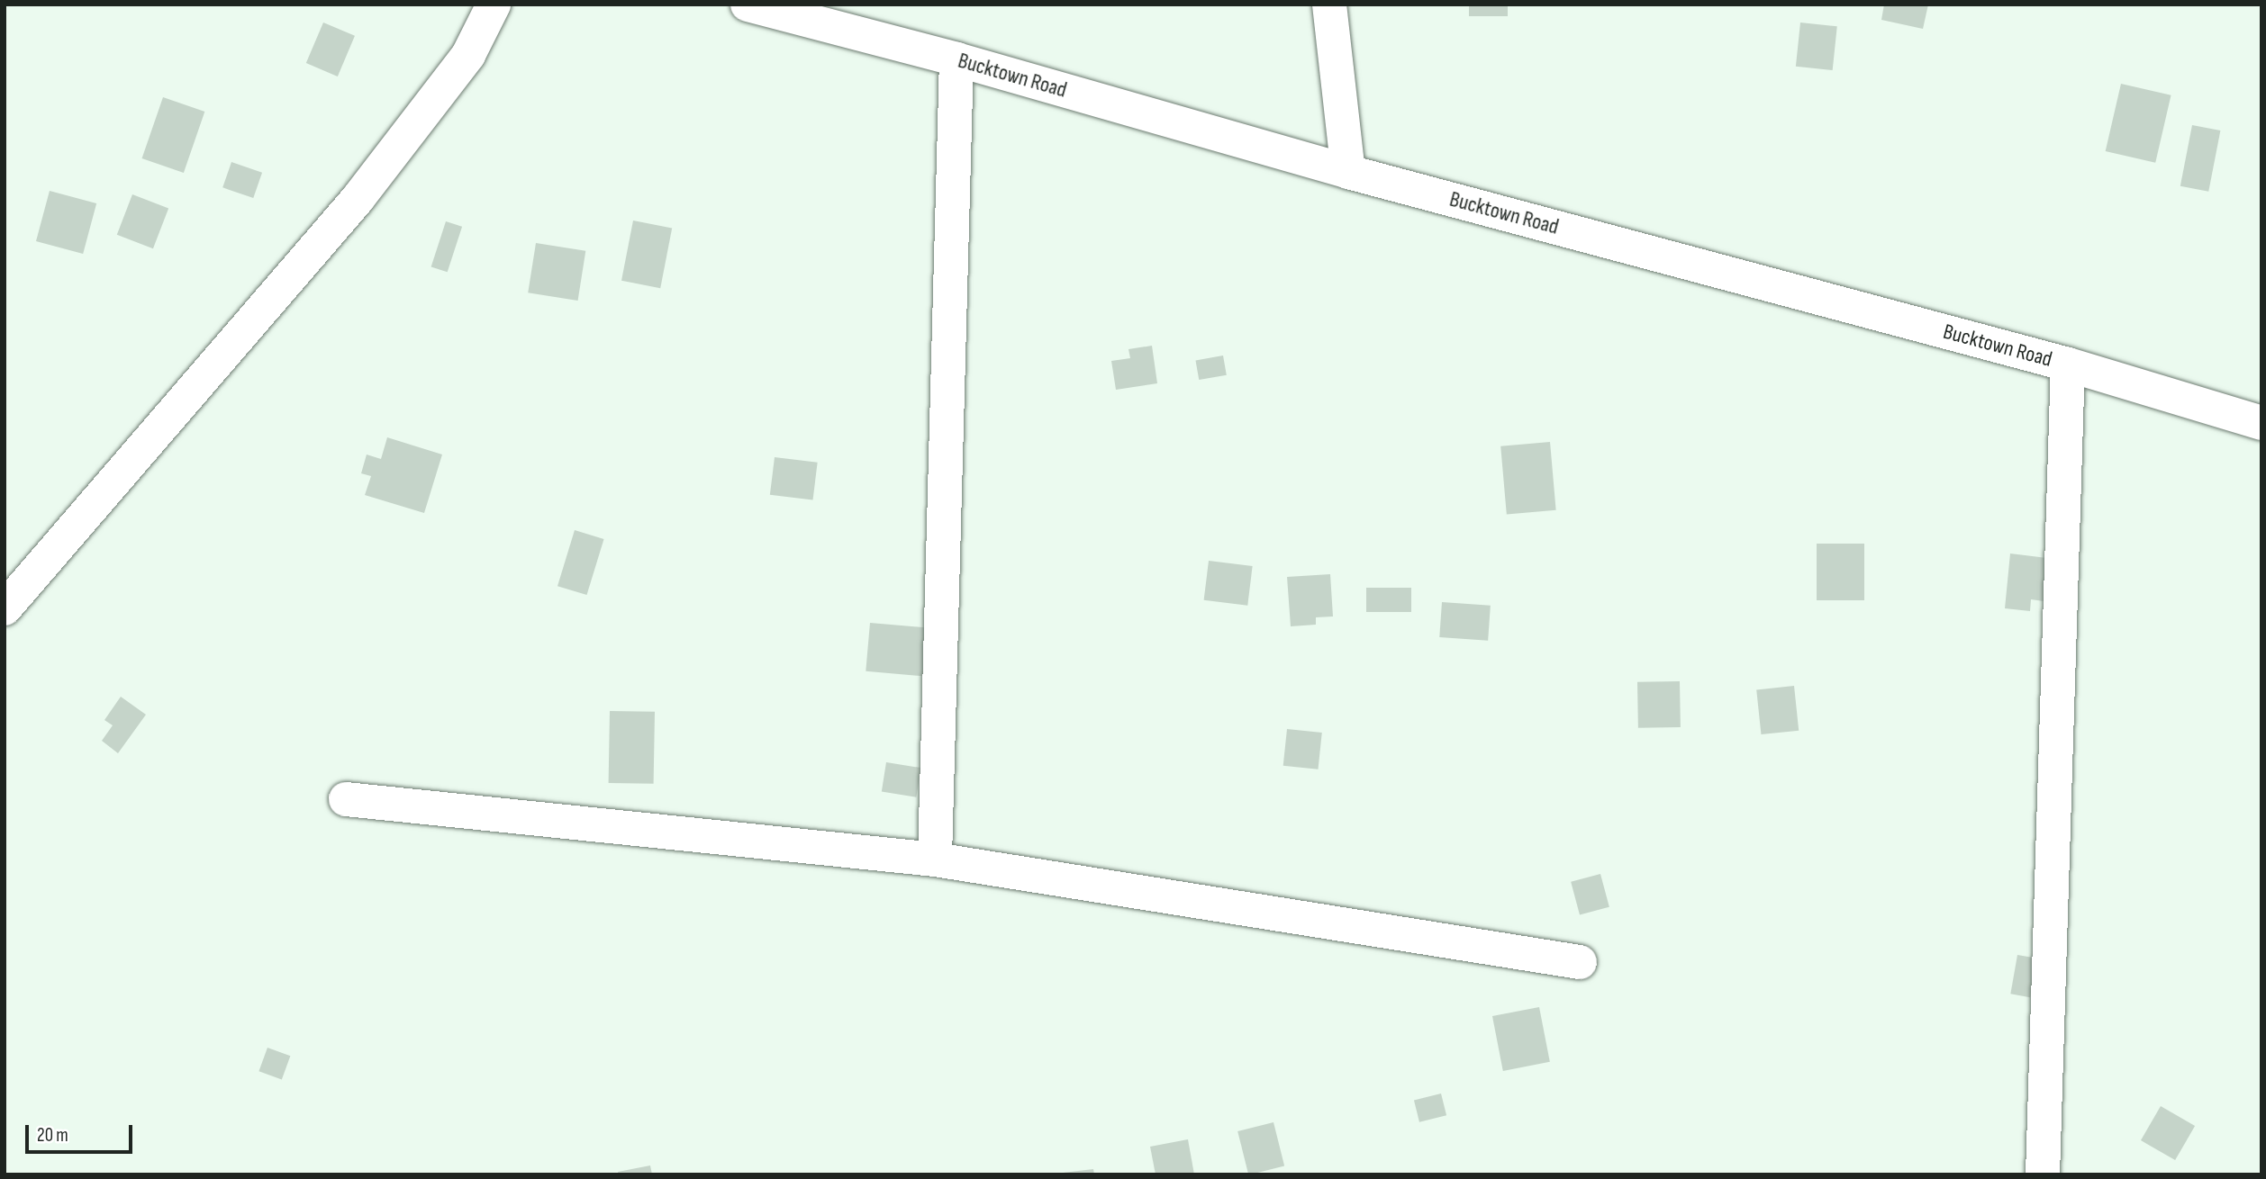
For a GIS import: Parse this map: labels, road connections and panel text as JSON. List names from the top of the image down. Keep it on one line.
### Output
{"streets":{"street":["Bucktown Road"]},"scale_bar":"20 m"}
